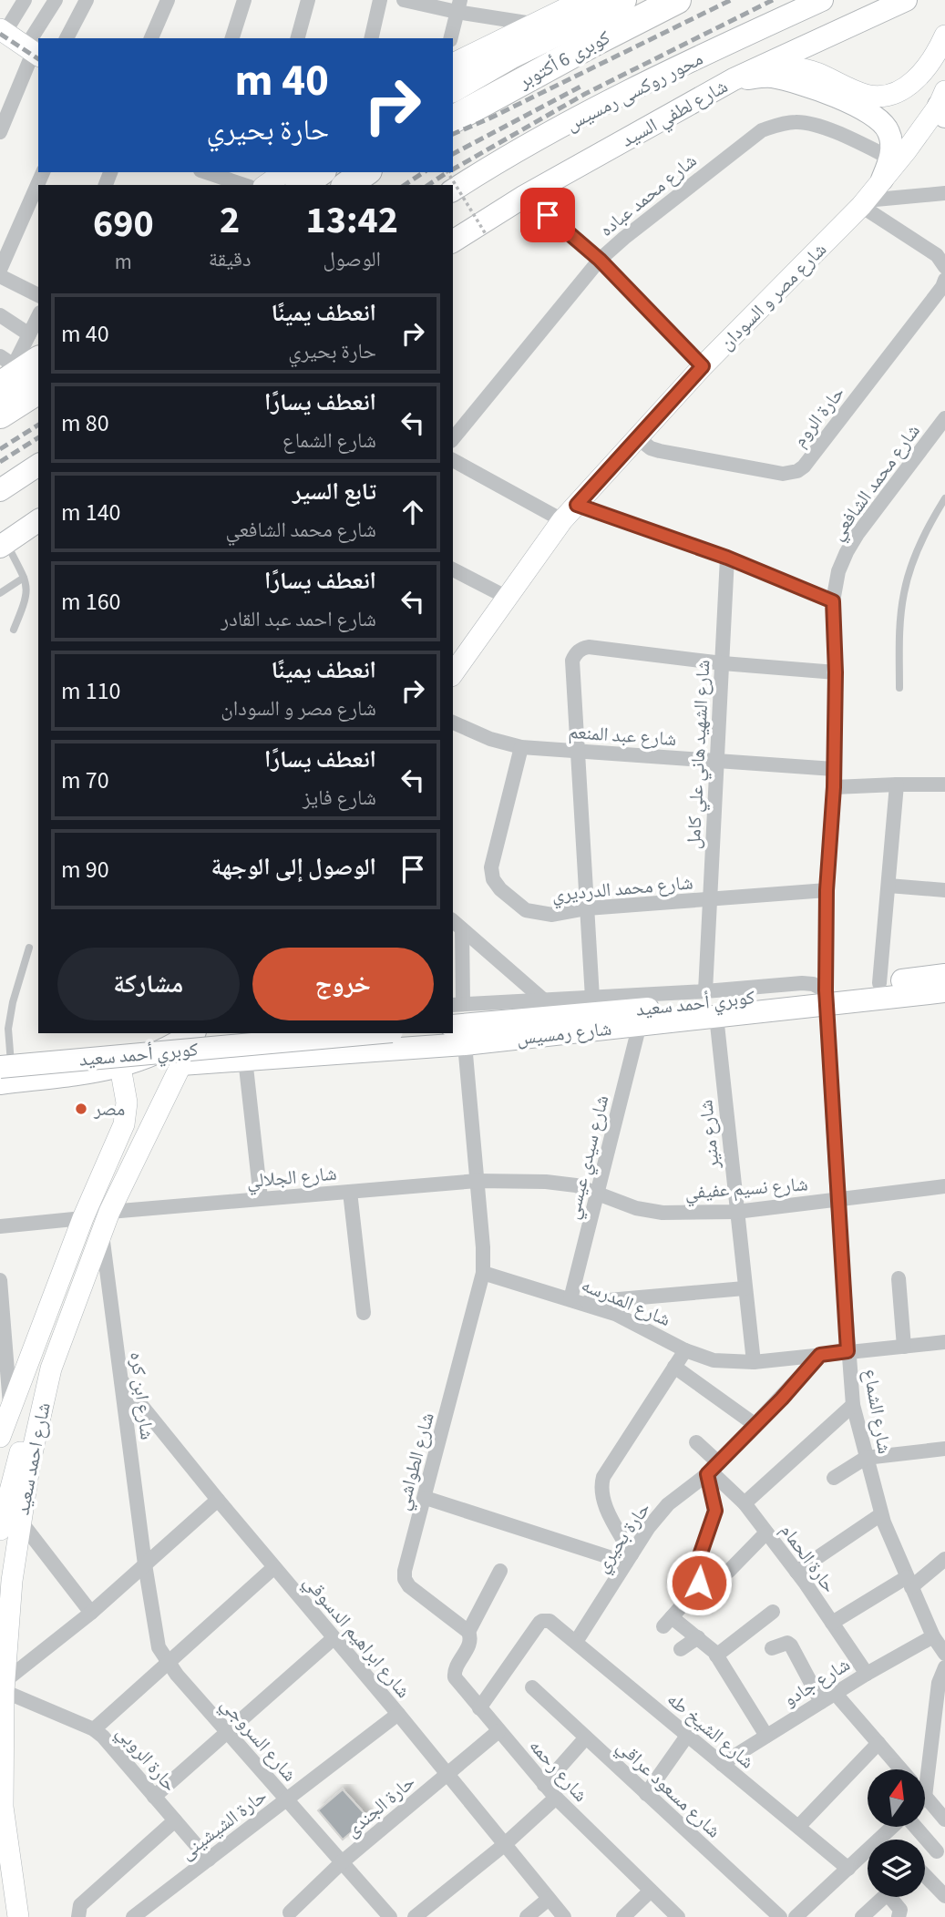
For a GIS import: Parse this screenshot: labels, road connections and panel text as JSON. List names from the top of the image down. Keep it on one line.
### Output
{"streets":{"highway":["كوبرى 6 أكتوبر"],"main road":["محور روكسى رمسيس","شارع لطفي السيد","شارع مصر و السودان","كوبري أحمد سعيد","شارع رمسيس","شارع احمد سعيد"],"street":["شارع محمد عباده","حارة الروم","شارع محمد الشافعي","شارع عبد المنعم","شارع الشهيد هاني علي كامل","شارع محمد الدرديري","شارع منير","شارع سيدي عيسي","شارع الجلالي","شارع نسيم عفيفي","شارع المدرسه","شارع ابن كره","شارع الشماع","شارع الطواشي","حارة بحيري","حارة الحمام","شارع ابراهيم الدسوقي","شارع جادو","شارع الشيخ طه","شارع السروجي","حارة الروبي","شارع رحمه","شارع مسعود عراقي","حارة الجندى","حارة الشيشينى"]},"crossings":[["شارع مصر و السودان","حارة الروم"],["شارع محمد الشافعي","شارع عبد المنعم"],["شارع محمد الشافعي","شارع محمد الدرديري"],["شارع محمد الشافعي","كوبري أحمد سعيد"],["شارع محمد الشافعي","شارع رمسيس"],["شارع محمد الشافعي","شارع الشماع"],["شارع عبد المنعم","شارع الشهيد هاني علي كامل"],["شارع عبد المنعم","شارع محمد الدرديري"],["شارع الشهيد هاني علي كامل","شارع محمد الدرديري"],["شارع الشهيد هاني علي كامل","شارع رمسيس"],["كوبري أحمد سعيد","شارع رمسيس"],["كوبري أحمد سعيد","شارع الشماع"],["كوبري أحمد سعيد","شارع الطواشي"],["شارع رمسيس","شارع منير"],["شارع رمسيس","شارع سيدي عيسي"],["شارع رمسيس","شارع الشماع"],["شارع رمسيس","شارع احمد سعيد"],["شارع رمسيس","شارع الطواشي"],["شارع منير","شارع نسيم عفيفي"],["شارع منير","شارع المدرسه"],["شارع سيدي عيسي","شارع نسيم عفيفي"],["شارع سيدي عيسي","شارع المدرسه"],["شارع الجلالي","شارع نسيم عفيفي"],["شارع الجلالي","شارع ابن كره"],["شارع الجلالي","شارع احمد سعيد"],["شارع الجلالي","شارع الطواشي"],["شارع نسيم عفيفي","شارع الشماع"],["شارع نسيم عفيفي","شارع الطواشي"],["شارع المدرسه","شارع الشماع"],["شارع المدرسه","شارع الطواشي"],["شارع المدرسه","حارة بحيري"],["شارع ابن كره","شارع احمد سعيد"],["شارع ابن كره","شارع ابراهيم الدسوقي"],["شارع ابن كره","شارع السروجي"],["شارع الشماع","شارع جادو"],["شارع احمد سعيد","حارة الروبي"],["شارع الطواشي","شارع رحمه"],["حارة بحيري","حارة الحمام"],["حارة بحيري","شارع الشيخ طه"],["حارة الحمام","شارع جادو"],["شارع ابراهيم الدسوقي","حارة الجندى"],["شارع ابراهيم الدسوقي","حارة الشيشينى"],["شارع جادو","شارع الشيخ طه"],["شارع الشيخ طه","شارع رحمه"],["شارع السروجي","حارة الجندى"],["شارع السروجي","حارة الشيشينى"],["حارة الروبي","حارة الشيشينى"],["شارع رحمه","حارة الجندى"]],"places":["مصر"],"north":"top","page":{"turn":["40 m","حارة بحيري"],"eta":["13:42","الوصول","2","دقيقة","690","m"],"list":[{"name":"انعطف يمينًا","note":"حارة بحيري","value":"40 m"},{"name":"انعطف يسارًا","note":"شارع الشماع","value":"80 m"},{"name":"تابع السير","note":"شارع محمد الشافعي","value":"140 m"},{"name":"انعطف يسارًا","note":"شارع احمد عبد القادر","value":"160 m"},{"name":"انعطف يمينًا","note":"شارع مصر و السودان","value":"110 m"},{"name":"انعطف يسارًا","note":"شارع فايز","value":"70 m"},{"name":"الوصول إلى الوجهة","value":"90 m"}],"buttons":["خروج","مشاركة"]}}
